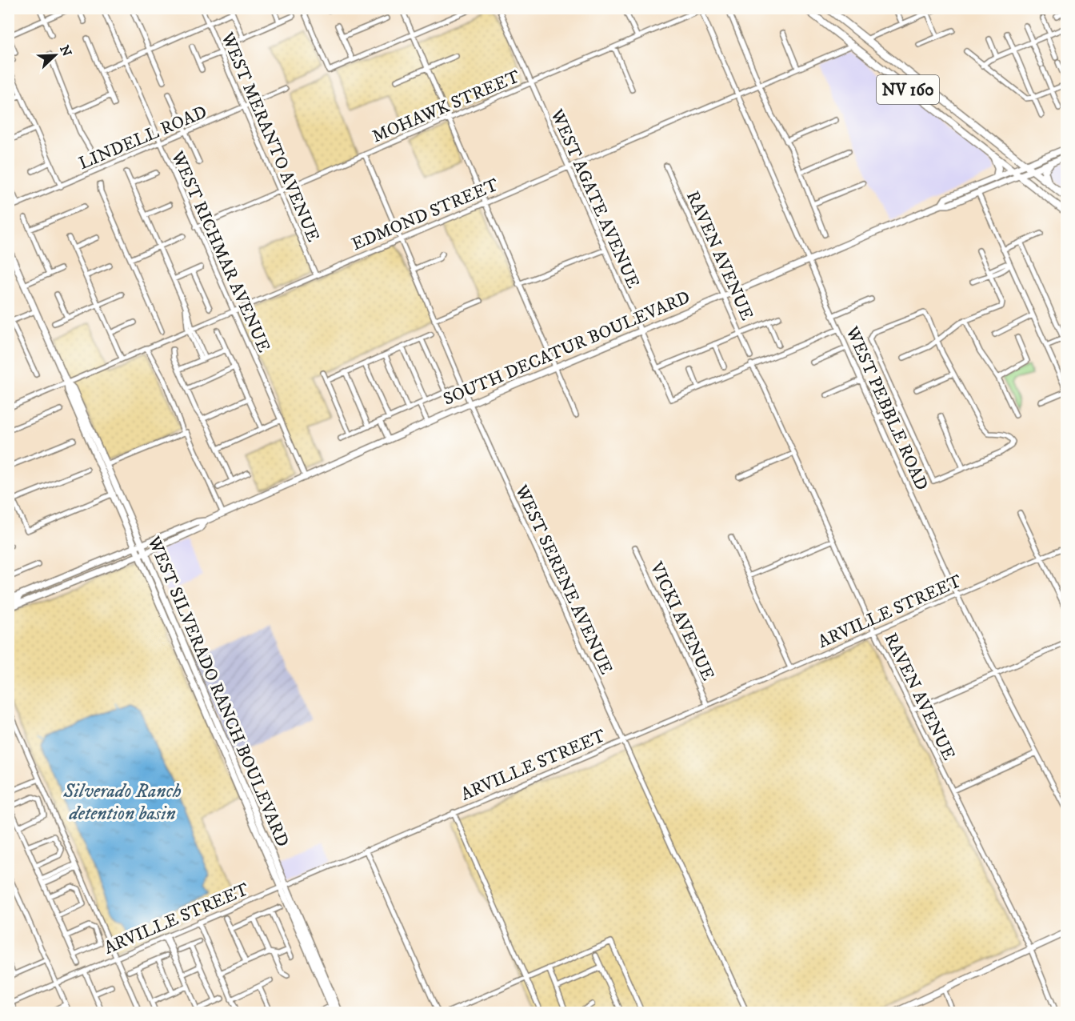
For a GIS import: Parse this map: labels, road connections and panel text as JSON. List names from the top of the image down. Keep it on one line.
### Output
{"streets":{"highway":["NV 160"],"main road":["SOUTH DECATUR BOULEVARD","WEST SILVERADO RANCH BOULEVARD"],"street":["MOHAWK STREET","LINDELL ROAD","WEST MERANTO AVENUE","WEST AGATE AVENUE","EDMOND STREET","WEST RICHMAR AVENUE","RAVEN AVENUE","WEST PEBBLE ROAD","WEST SERENE AVENUE","ARVILLE STREET","VICKI AVENUE"]},"crossings":[["NV 160","EDMOND STREET"],["NV 160","SOUTH DECATUR BOULEVARD"],["MOHAWK STREET","WEST MERANTO AVENUE"],["MOHAWK STREET","WEST AGATE AVENUE"],["MOHAWK STREET","WEST RICHMAR AVENUE"],["MOHAWK STREET","WEST PEBBLE ROAD"],["MOHAWK STREET","WEST SERENE AVENUE"],["LINDELL ROAD","WEST MERANTO AVENUE"],["LINDELL ROAD","WEST RICHMAR AVENUE"],["WEST MERANTO AVENUE","EDMOND STREET"],["WEST AGATE AVENUE","EDMOND STREET"],["WEST AGATE AVENUE","SOUTH DECATUR BOULEVARD"],["EDMOND STREET","WEST RICHMAR AVENUE"],["EDMOND STREET","WEST PEBBLE ROAD"],["EDMOND STREET","WEST SERENE AVENUE"],["EDMOND STREET","WEST SILVERADO RANCH BOULEVARD"],["WEST RICHMAR AVENUE","SOUTH DECATUR BOULEVARD"],["RAVEN AVENUE","SOUTH DECATUR BOULEVARD"],["RAVEN AVENUE","ARVILLE STREET"],["SOUTH DECATUR BOULEVARD","WEST PEBBLE ROAD"],["SOUTH DECATUR BOULEVARD","WEST SERENE AVENUE"],["SOUTH DECATUR BOULEVARD","WEST SILVERADO RANCH BOULEVARD"],["WEST PEBBLE ROAD","ARVILLE STREET"],["WEST SERENE AVENUE","ARVILLE STREET"],["ARVILLE STREET","VICKI AVENUE"],["ARVILLE STREET","WEST SILVERADO RANCH BOULEVARD"]],"water":["Silverado Ranch detention basin"],"north":"top right"}
